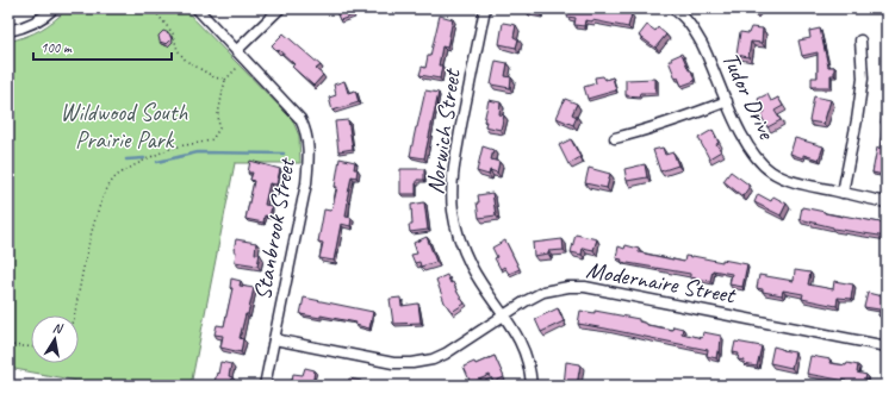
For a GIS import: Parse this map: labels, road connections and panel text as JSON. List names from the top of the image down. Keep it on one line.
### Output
{"streets":{"street":["Tudor Drive","Norwich Street","Stanbrook Street","Modernaire Street"]},"crossings":[["Norwich Street","Modernaire Street"],["Stanbrook Street","Modernaire Street"]],"parks":["Wildwood South Prairie Park"],"scale_bar":"100 m","north":"top"}
